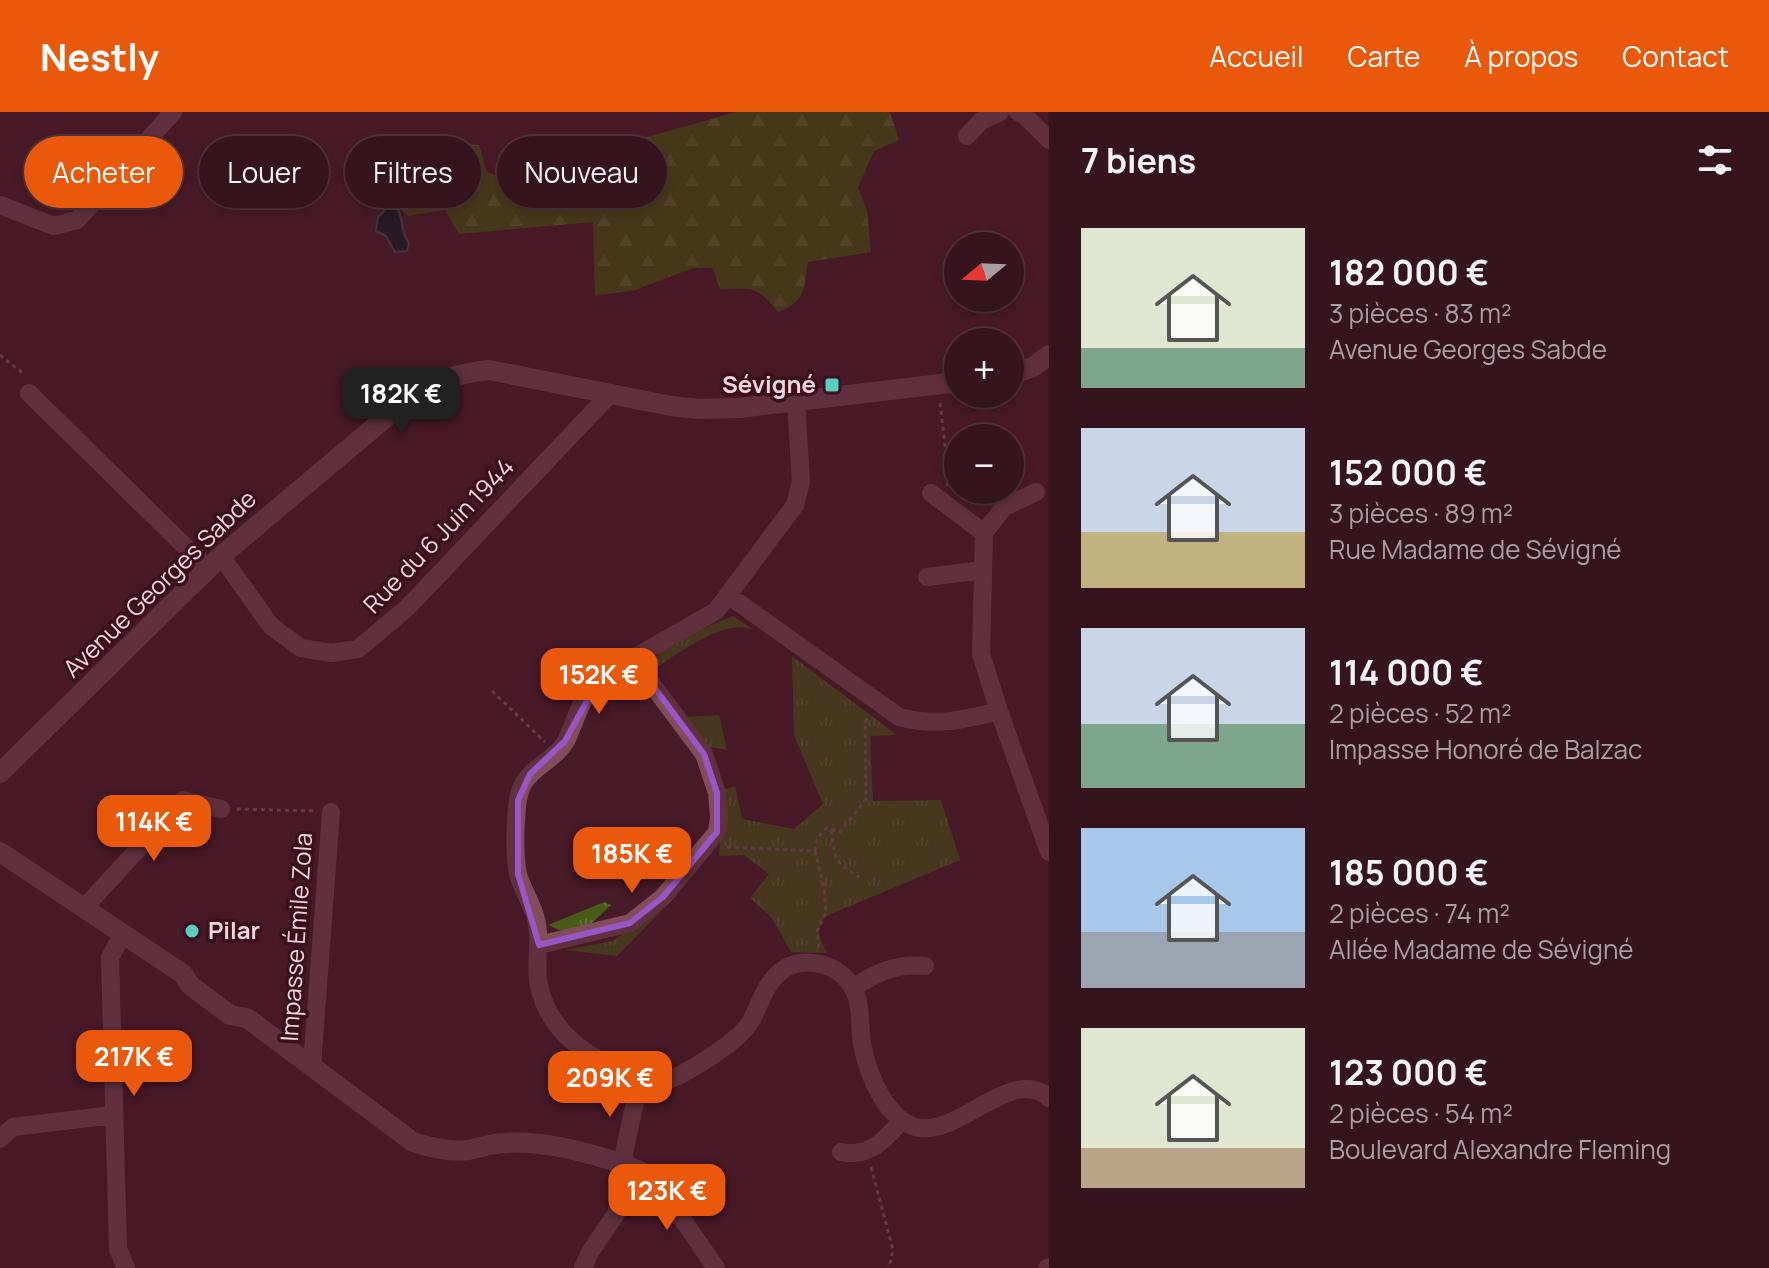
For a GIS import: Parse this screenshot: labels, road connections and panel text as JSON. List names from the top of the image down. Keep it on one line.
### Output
{"streets":{"street":["Rue du 6 Juin 1944","Avenue Georges Sabde","Impasse Émile Zola"]},"crossings":[["Rue du 6 Juin 1944","Avenue Georges Sabde"]],"places":{"transit":["Sévigné"],"other":["Pilar"]},"north":"left","page":{"header":"Nestly","nav":["Accueil","Carte","À propos","Contact"],"heading":"7 biens","chip":["Acheter","Louer","Filtres","Nouveau"],"list":[{"name":"182 000 €","note":"3 pièces · 83 m² · Avenue Georges Sabde"},{"name":"152 000 €","note":"3 pièces · 89 m² · Rue Madame de Sévigné"},{"name":"114 000 €","note":"2 pièces · 52 m² · Impasse Honoré de Balzac"},{"name":"185 000 €","note":"2 pièces · 74 m² · Allée Madame de Sévigné"},{"name":"123 000 €","note":"2 pièces · 54 m² · Boulevard Alexandre Fleming"}],"map_buttons":["+","−"],"price":["182K €","152K €","114K €","185K €","217K €","209K €","123K €"]}}
